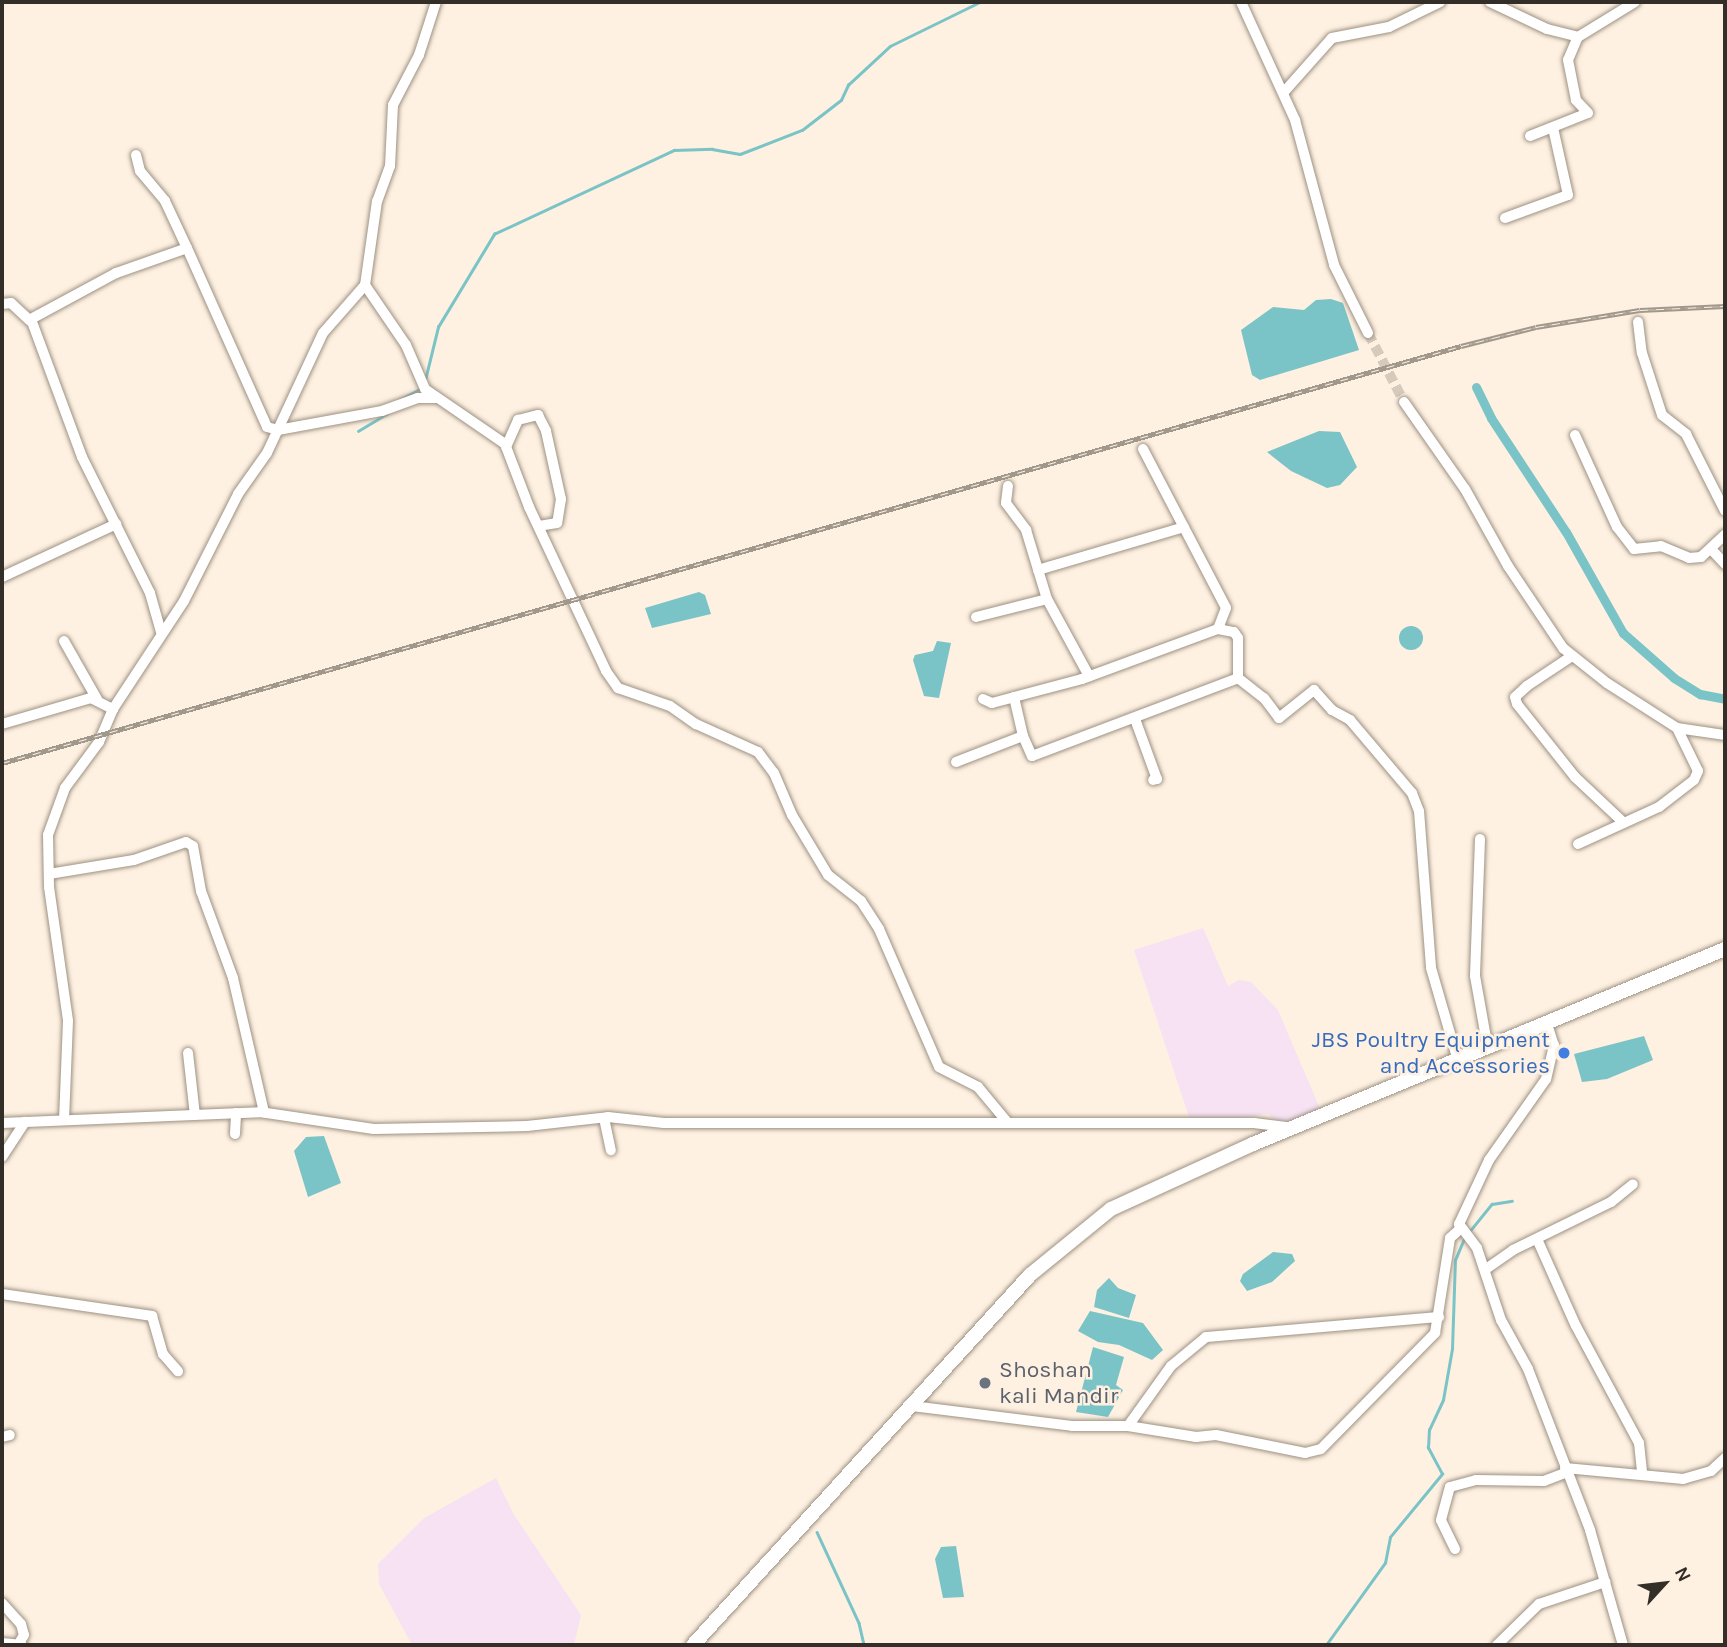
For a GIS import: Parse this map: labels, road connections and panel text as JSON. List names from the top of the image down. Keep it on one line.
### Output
{"places":["JBS Poultry Equipment and Accessories","Shoshan kali Mandir"],"north":"top right"}
